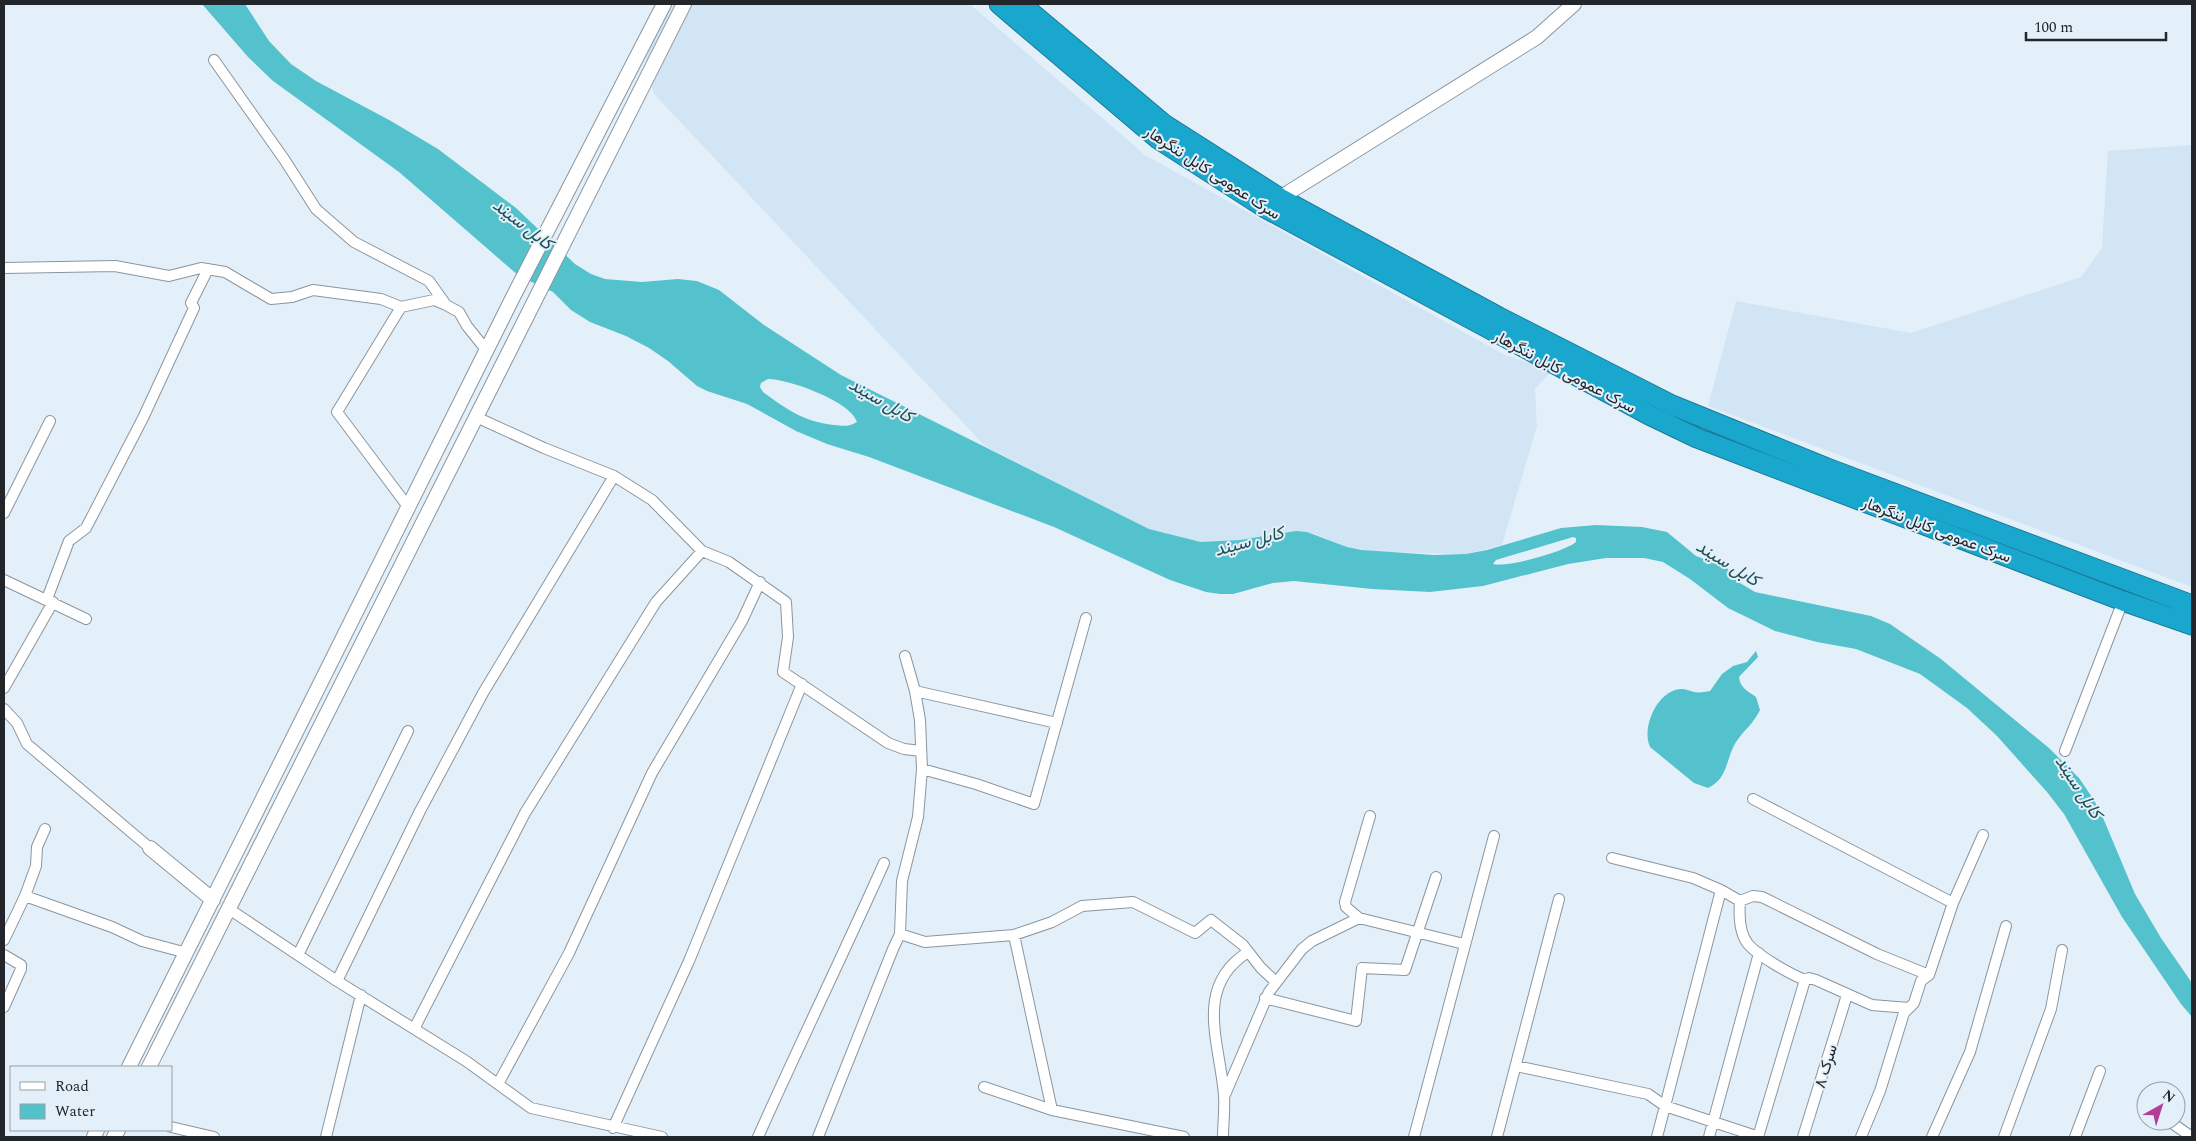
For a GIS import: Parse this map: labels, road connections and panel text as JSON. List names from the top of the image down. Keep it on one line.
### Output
{"streets":{"highway":["سرک عمومی کابل ننگرهار"],"street":["سرک ۸"]},"water":["کابل سيند"],"legend":["Road","Water"],"scale_bar":"100 m","north":"top right"}
